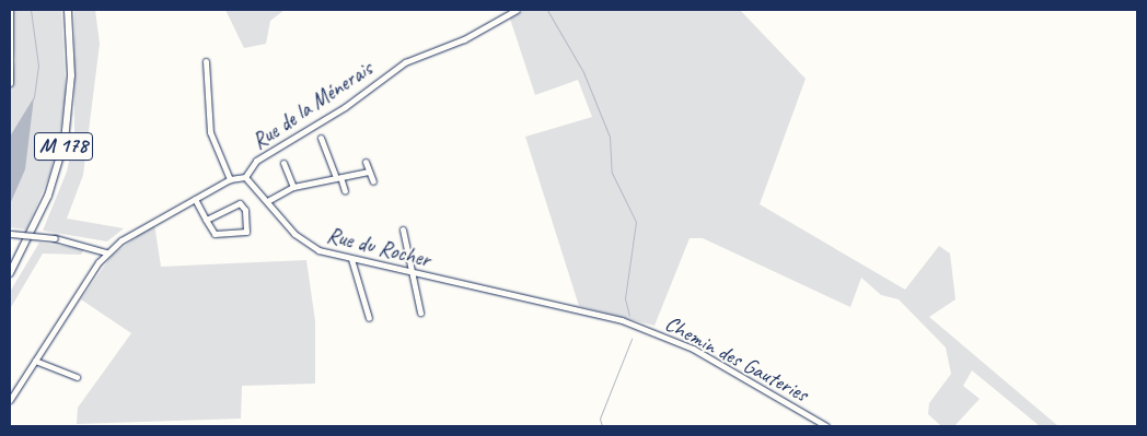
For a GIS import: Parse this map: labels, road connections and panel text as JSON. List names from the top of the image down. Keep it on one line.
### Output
{"streets":{"main road":["M 178"],"street":["Rue de la Ménerais","Rue du Rocher","Chemin des Gauteries"]},"crossings":[["Rue de la Ménerais","Rue du Rocher"],["Rue du Rocher","Chemin des Gauteries"]]}
